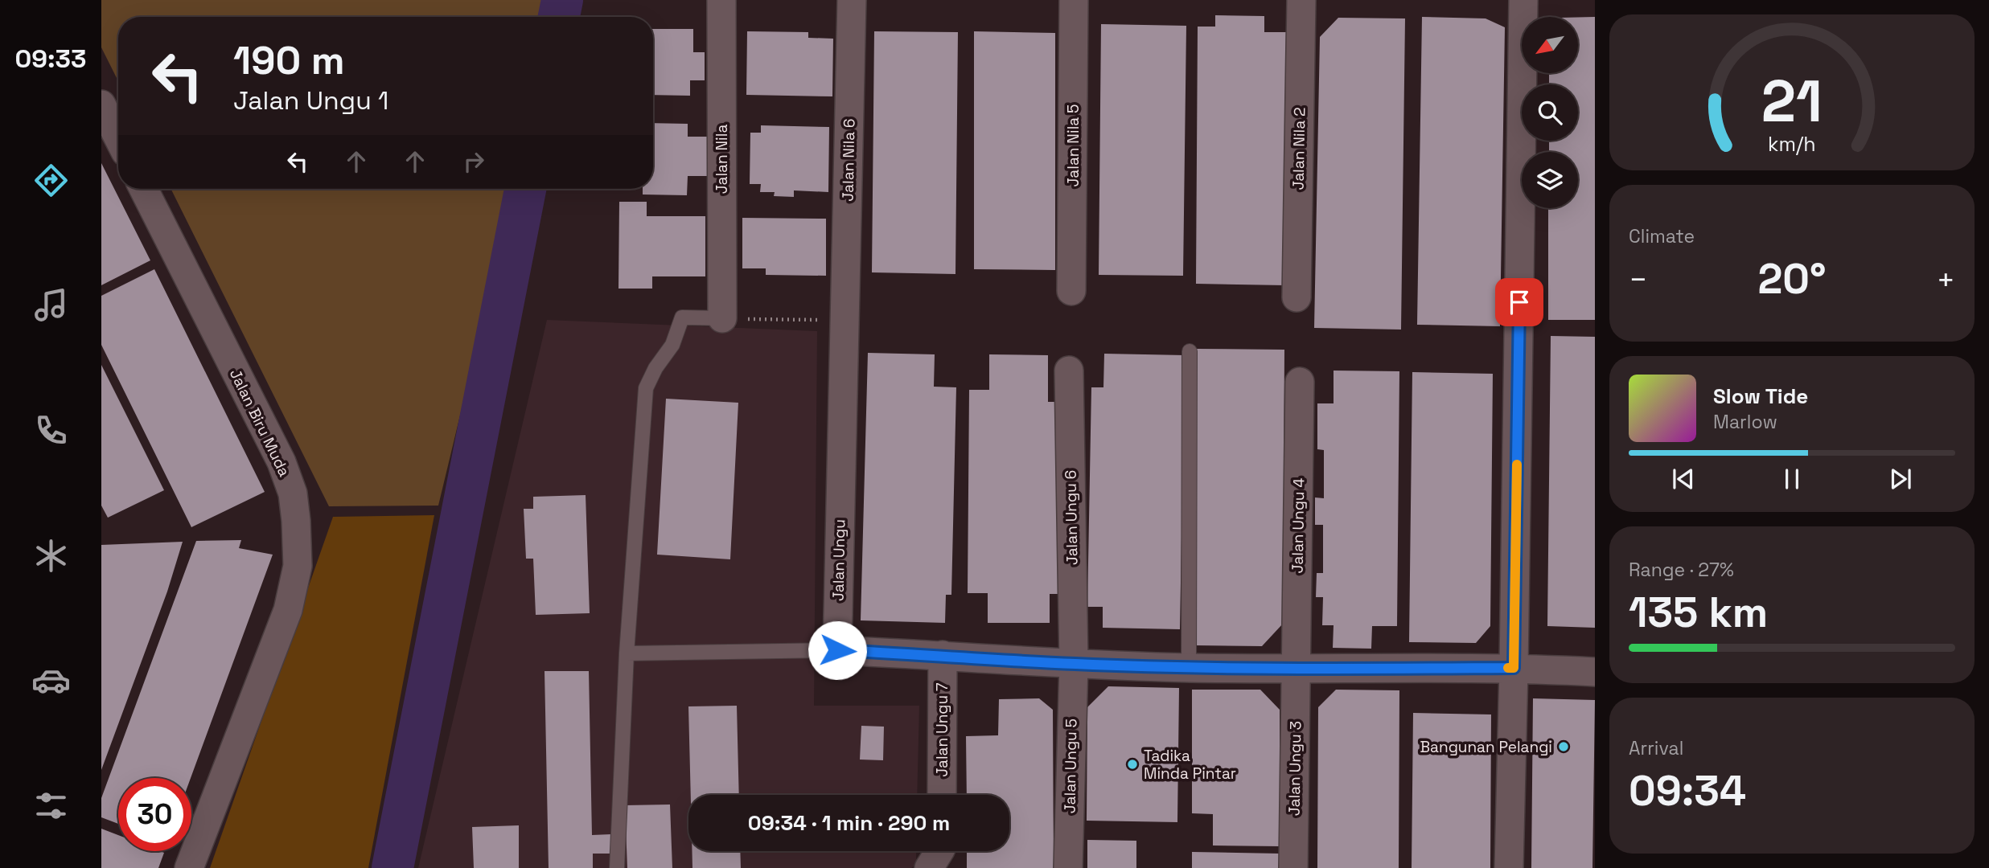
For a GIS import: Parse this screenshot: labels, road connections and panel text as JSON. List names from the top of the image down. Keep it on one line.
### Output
{"streets":{"street":["Jalan Nila 5","Jalan Nila 2","Jalan Nila","Jalan Nila 6","Jalan Biru Muda","Jalan Ungu 6","Jalan Ungu 4","Jalan Ungu","Jalan Ungu 7","Jalan Ungu 5","Jalan Ungu 3"]},"crossings":[["Jalan Nila 6","Jalan Ungu"],["Jalan Ungu 6","Jalan Ungu 5"],["Jalan Ungu 4","Jalan Ungu 3"]],"places":["Bangunan Pelangi","Tadika Minda Pintar"],"north":"bottom left","page":{"tabs":"09:33","turn":["190 m","Jalan Ungu 1"],"tile":["Climate",["Range · 27%","135 km"],["Arrival","09:34"]],"heat":["−","20°","+"],"song":["Slow Tide","Marlow"],"limit":"30","trip":"09:34 · 1 min · 290 m","gauge":["21","km/h"]}}
